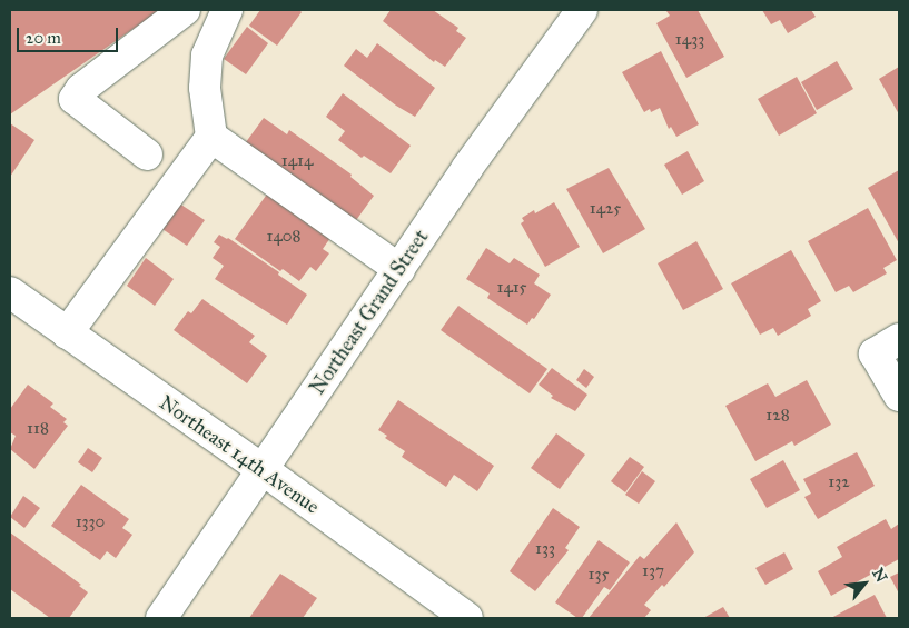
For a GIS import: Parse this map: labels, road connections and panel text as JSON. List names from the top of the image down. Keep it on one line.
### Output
{"streets":{"street":["Northeast Grand Street","Northeast 14th Avenue"]},"crossings":[["Northeast Grand Street","Northeast 14th Avenue"]],"house_numbers":["1433","1414","1425","1408","1415","128","118","132","1330","133","137","135"],"scale_bar":"20 m","north":"top right"}
